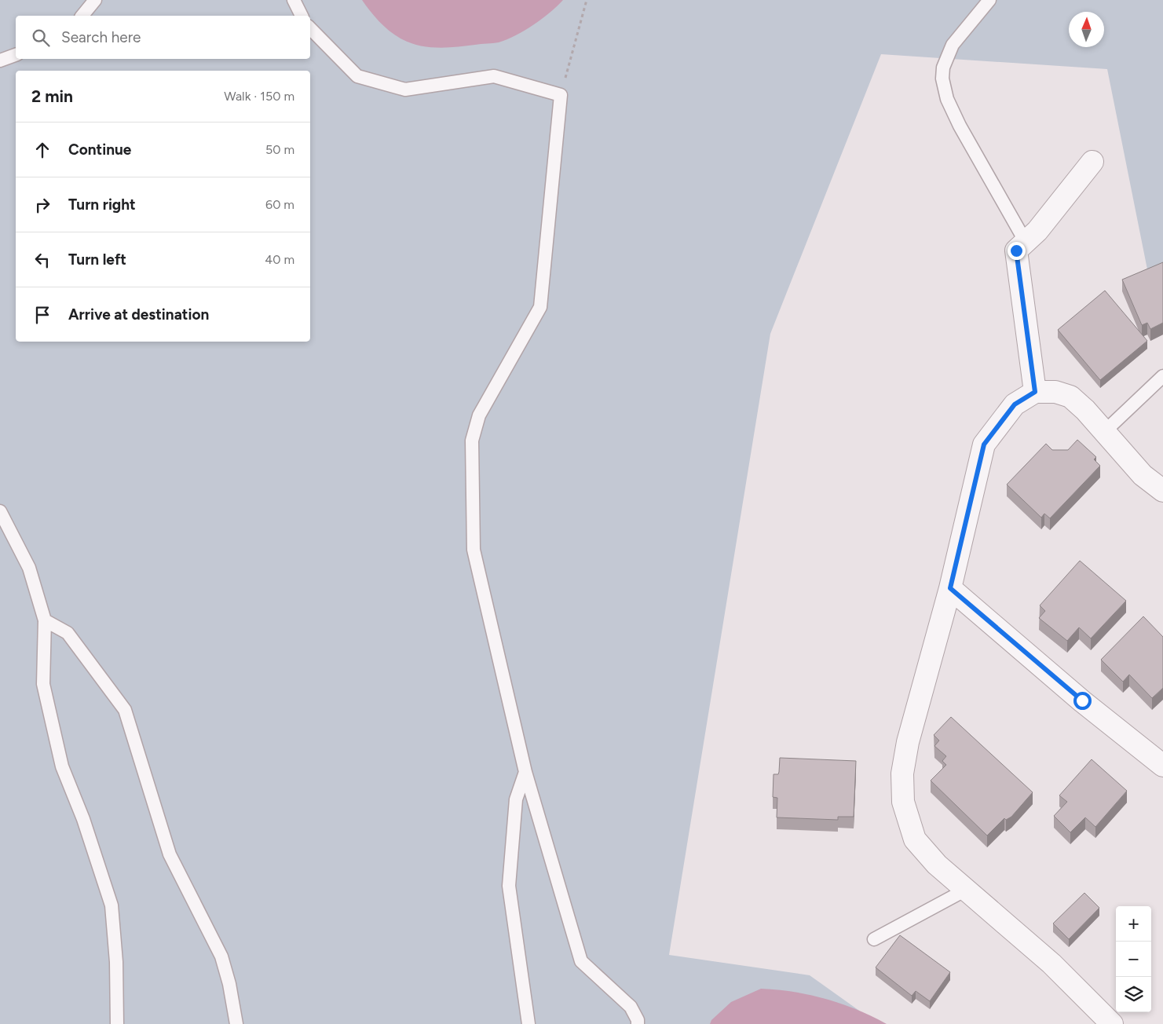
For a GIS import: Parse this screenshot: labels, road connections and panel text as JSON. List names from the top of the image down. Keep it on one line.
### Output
{"north":"top","page":{"search":"Search here","heading":["2 min","Walk · 150 m"],"list":[["Continue","50 m"],["Turn right","60 m"],["Turn left","40 m"],"Arrive at destination"],"map_buttons":["+","−"]}}
